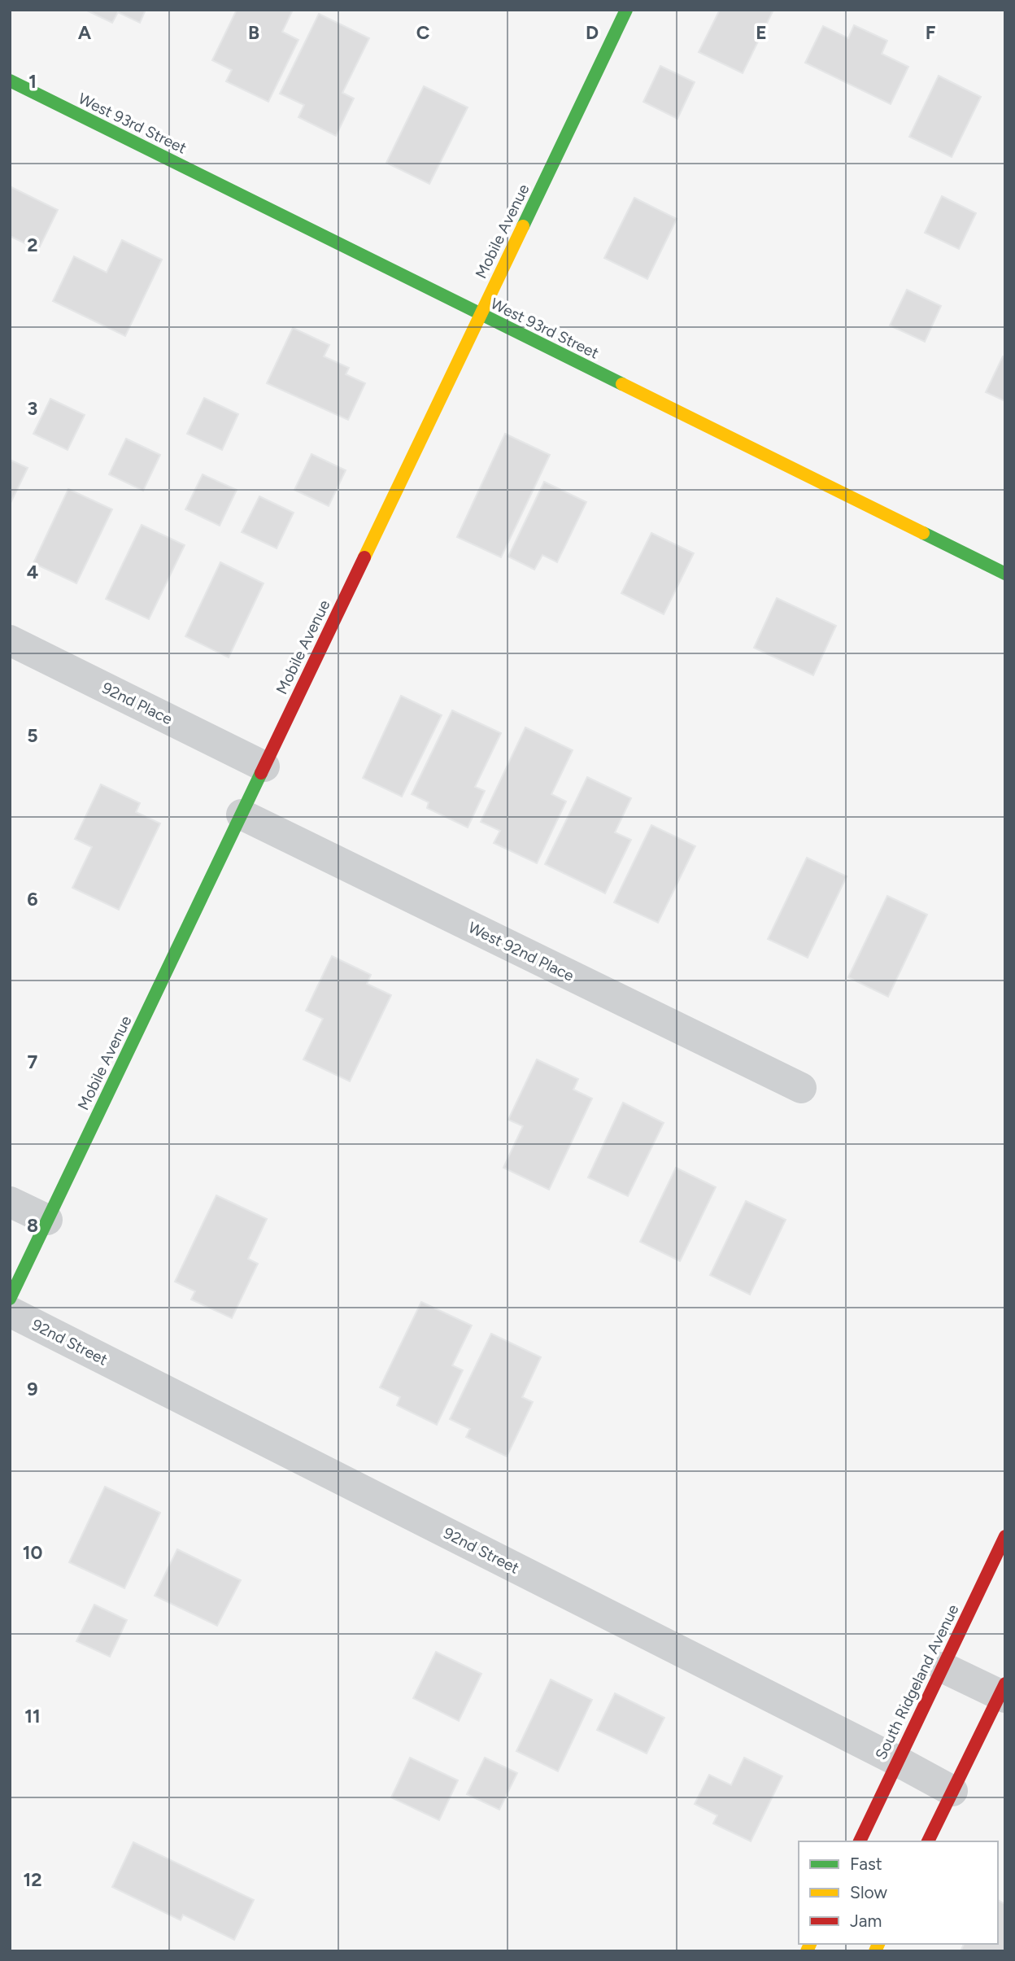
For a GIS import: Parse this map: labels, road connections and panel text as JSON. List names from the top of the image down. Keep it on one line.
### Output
{"streets":{"street":["West 93rd Street","Mobile Avenue","92nd Place","West 92nd Place","92nd Street","South Ridgeland Avenue"]},"crossings":[["West 93rd Street","Mobile Avenue"],["Mobile Avenue","92nd Place"],["Mobile Avenue","West 92nd Place"],["92nd Street","South Ridgeland Avenue"]],"legend":["Fast","Slow","Jam"],"grid":{"columns":["A","B","C","D","E","F"],"rows":["1","2","3","4","5","6","7","8","9","10","11","12"]}}
